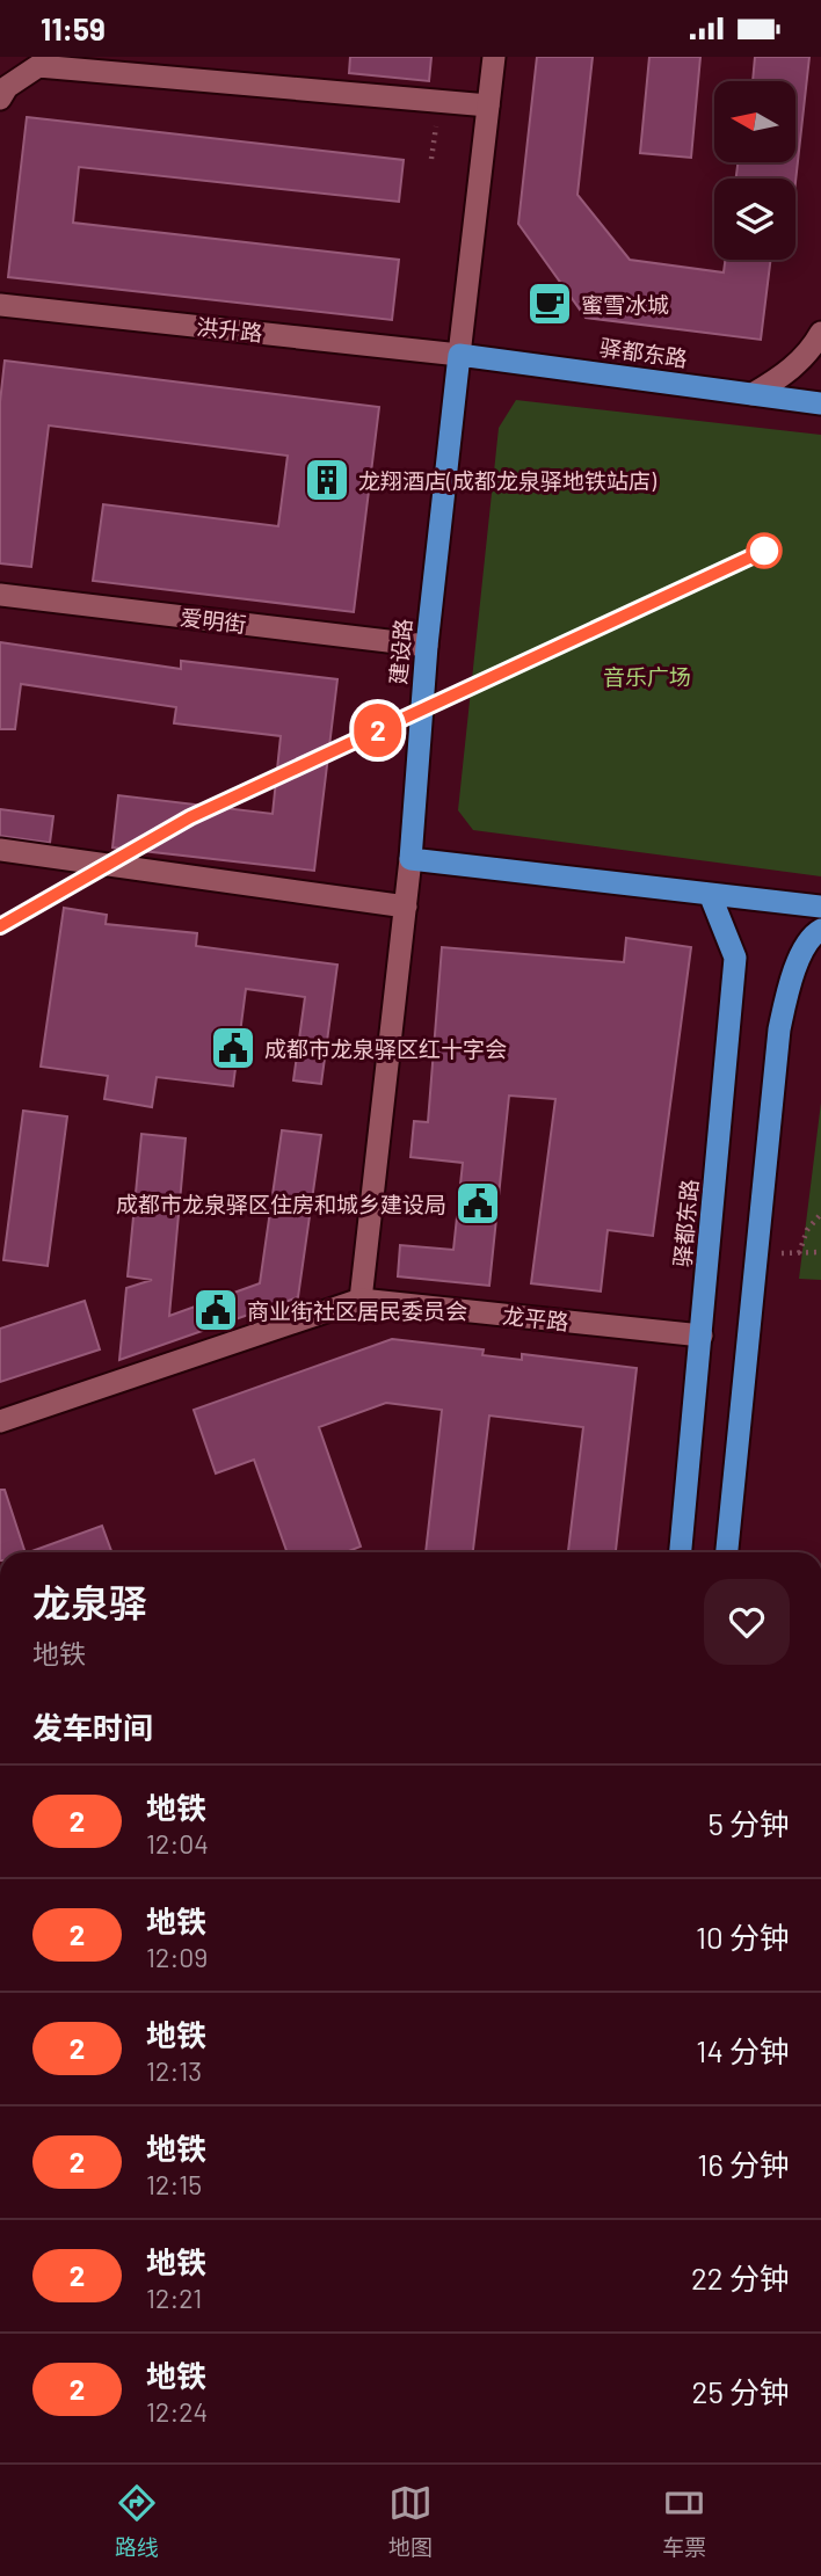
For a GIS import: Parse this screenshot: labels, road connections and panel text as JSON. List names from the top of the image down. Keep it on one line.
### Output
{"streets":{"highway":["驿都东路","建设路"],"street":["洪升路","爱明街","龙平路"]},"crossings":[["洪升路","驿都东路"],["洪升路","建设路"],["驿都东路","建设路"],["驿都东路","龙平路"],["爱明街","建设路"],["建设路","龙平路"]],"parks":["音乐广场"],"places":{"cafe":["蜜雪冰城"],"building":["龙翔酒店(成都龙泉驿地铁站店)"],"public building":["成都市龙泉驿区红十字会","成都市龙泉驿区住房和城乡建设局","商业街社区居民委员会"]},"lines":["metro line 2"],"north":"left","page":{"status":"11:59","on_map":"2","heading":[["龙泉驿","地铁"],"发车时间"],"list":[{"mark":"2","name":"地铁","note":"12:04","value":"5 分钟"},{"mark":"2","name":"地铁","note":"12:09","value":"10 分钟"},{"mark":"2","name":"地铁","note":"12:13","value":"14 分钟"},{"mark":"2","name":"地铁","note":"12:15","value":"16 分钟"},{"mark":"2","name":"地铁","note":"12:21","value":"22 分钟"},{"mark":"2","name":"地铁","note":"12:24","value":"25 分钟"}],"tabs":["路线","地图","车票"]}}
